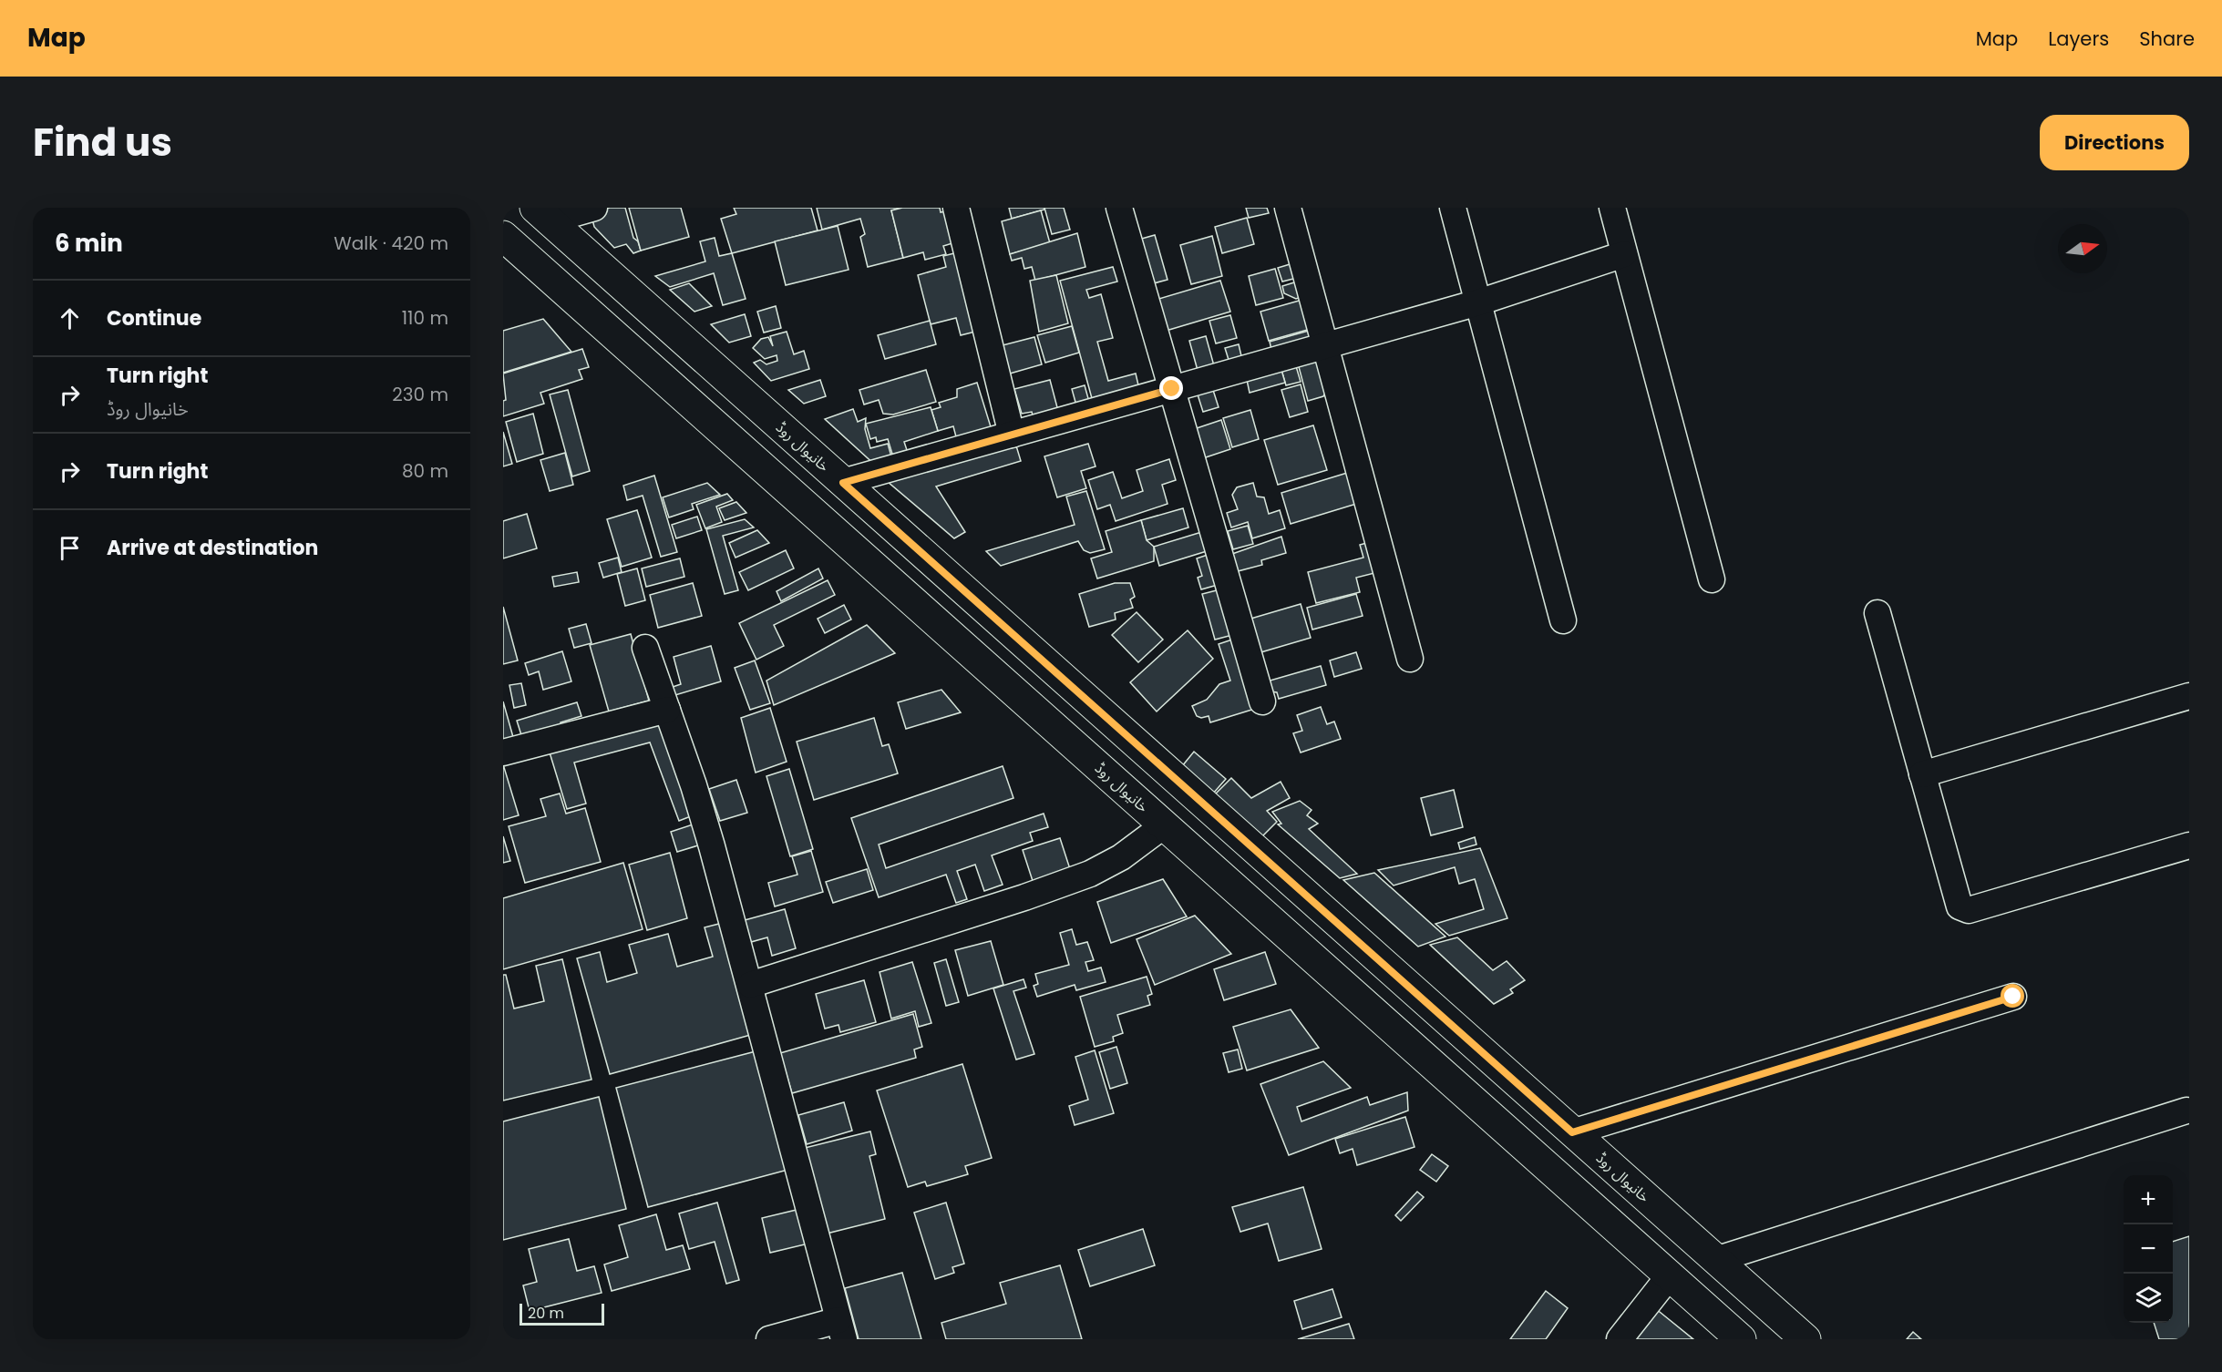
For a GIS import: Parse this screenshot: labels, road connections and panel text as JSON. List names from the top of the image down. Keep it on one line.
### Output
{"streets":{"main road":["خانیوال روڈ"]},"scale_bar":"20 m","north":"right","page":{"header":"Map","nav":["Map","Layers","Share"],"title":"Find us","buttons":"Directions","heading":["6 min","Walk · 420 m"],"list":[["Continue","110 m"],["Turn right","خانیوال روڈ","230 m"],["Turn right","80 m"],"Arrive at destination"],"map_buttons":["+","−"],"scale":"20 m"}}
